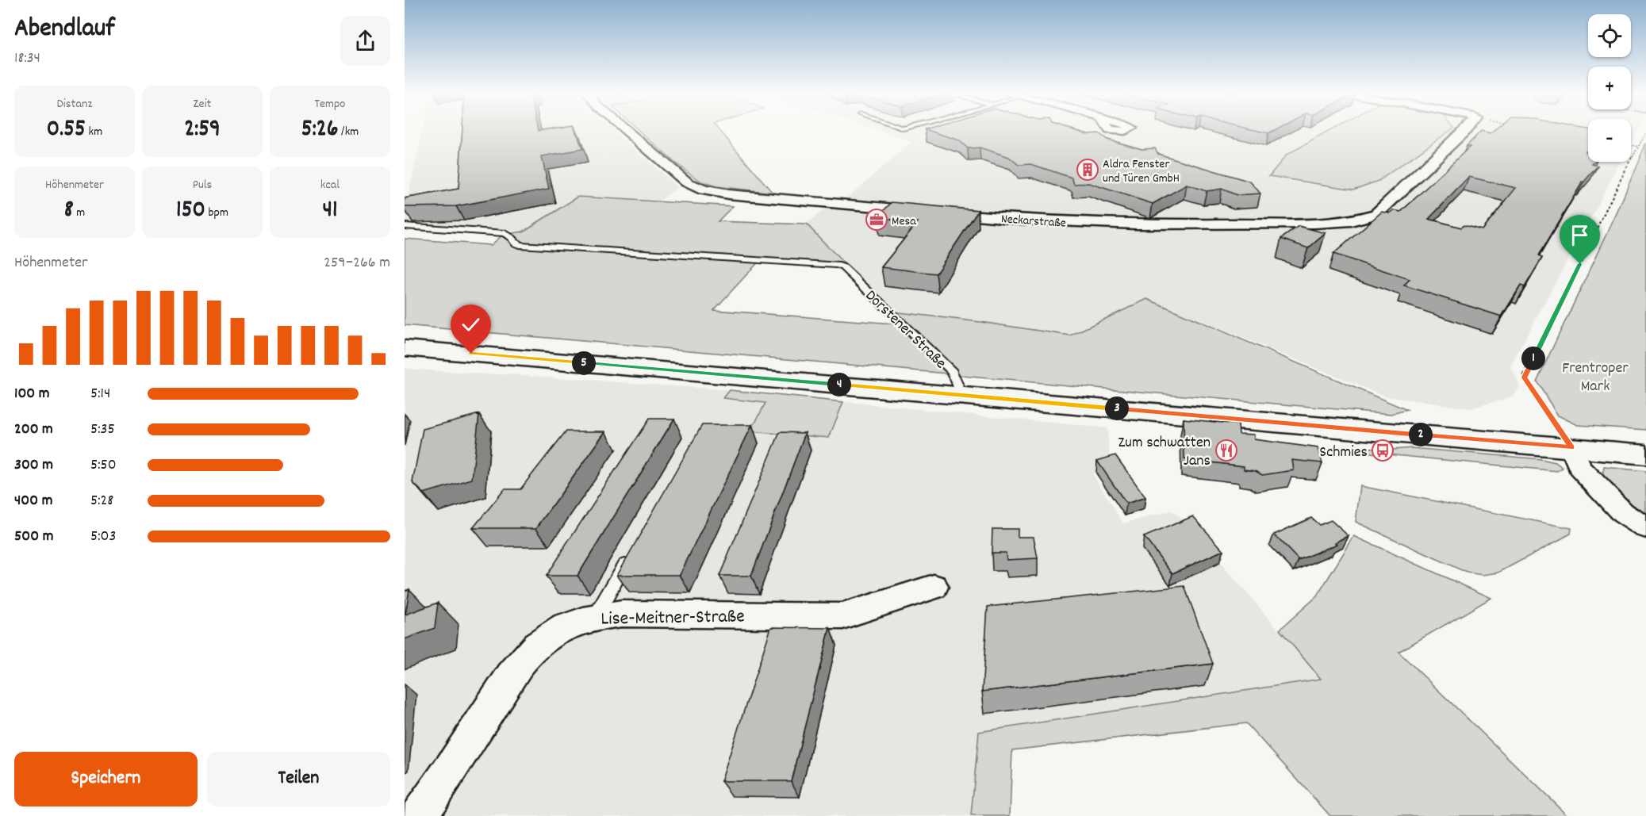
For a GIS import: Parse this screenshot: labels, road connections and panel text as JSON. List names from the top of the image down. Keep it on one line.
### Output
{"streets":{"main road":["Dorstener Straße"],"street":["Neckarstraße","Lise-Meitner-Straße"]},"parks":["Frentroper Mark"],"places":{"building":["Aldra Fenster und Türen GmbH"],"office":["Mesa"],"restaurant":["Zum schwatten Jans"],"bus stop":["Schmies"]},"page":{"heading":["Abendlauf","18:34"],"map_buttons":["+","−"],"stats":[["Distanz","0.55 km"],["Zeit","2:59"],["Tempo","5:26 /km"],["Höhenmeter","8 m"],["Puls","150 bpm"],["kcal","41"]],"chart":["Höhenmeter","259–266 m"],"pins":["1","5","4","3","2"],"list":[{"name":"100 m","note":"5:14"},{"name":"200 m","note":"5:35"},{"name":"300 m","note":"5:50"},{"name":"400 m","note":"5:28"},{"name":"500 m","note":"5:03"}],"buttons":["Speichern","Teilen"]}}
